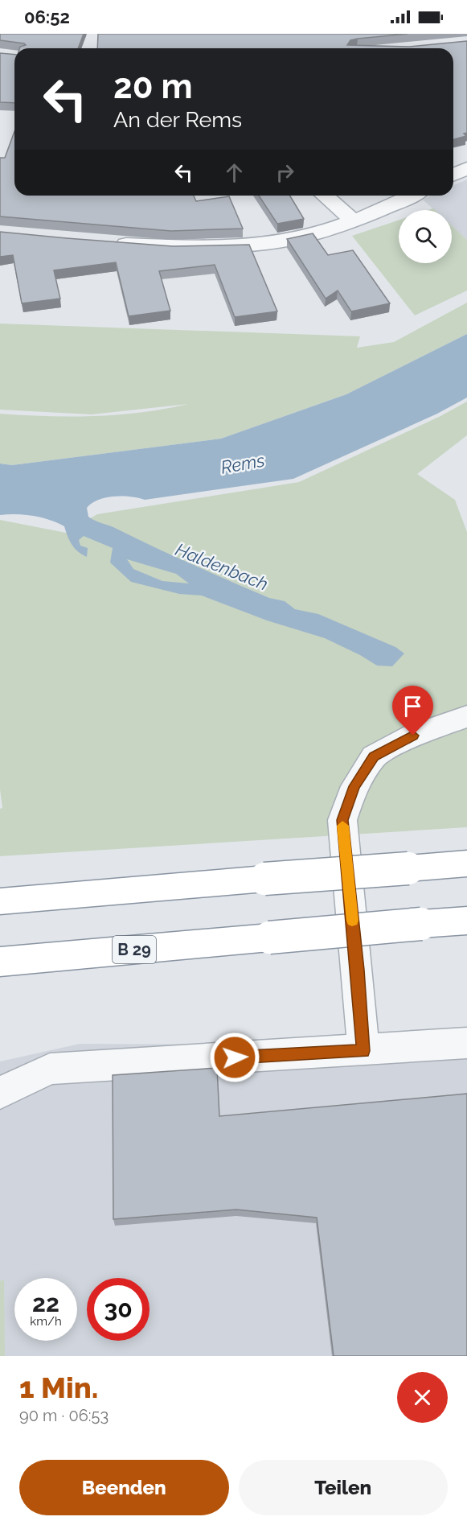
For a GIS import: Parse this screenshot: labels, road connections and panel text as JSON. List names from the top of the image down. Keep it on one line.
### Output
{"streets":{"highway":["B 29"]},"water":["Rems","Haldenbach"],"page":{"status":"06:52","turn":["20 m","An der Rems"],"speed":"22 km/h","limit":"30","heading":["1 Min.","90 m · 06:53"],"buttons":["Beenden","Teilen"]}}
